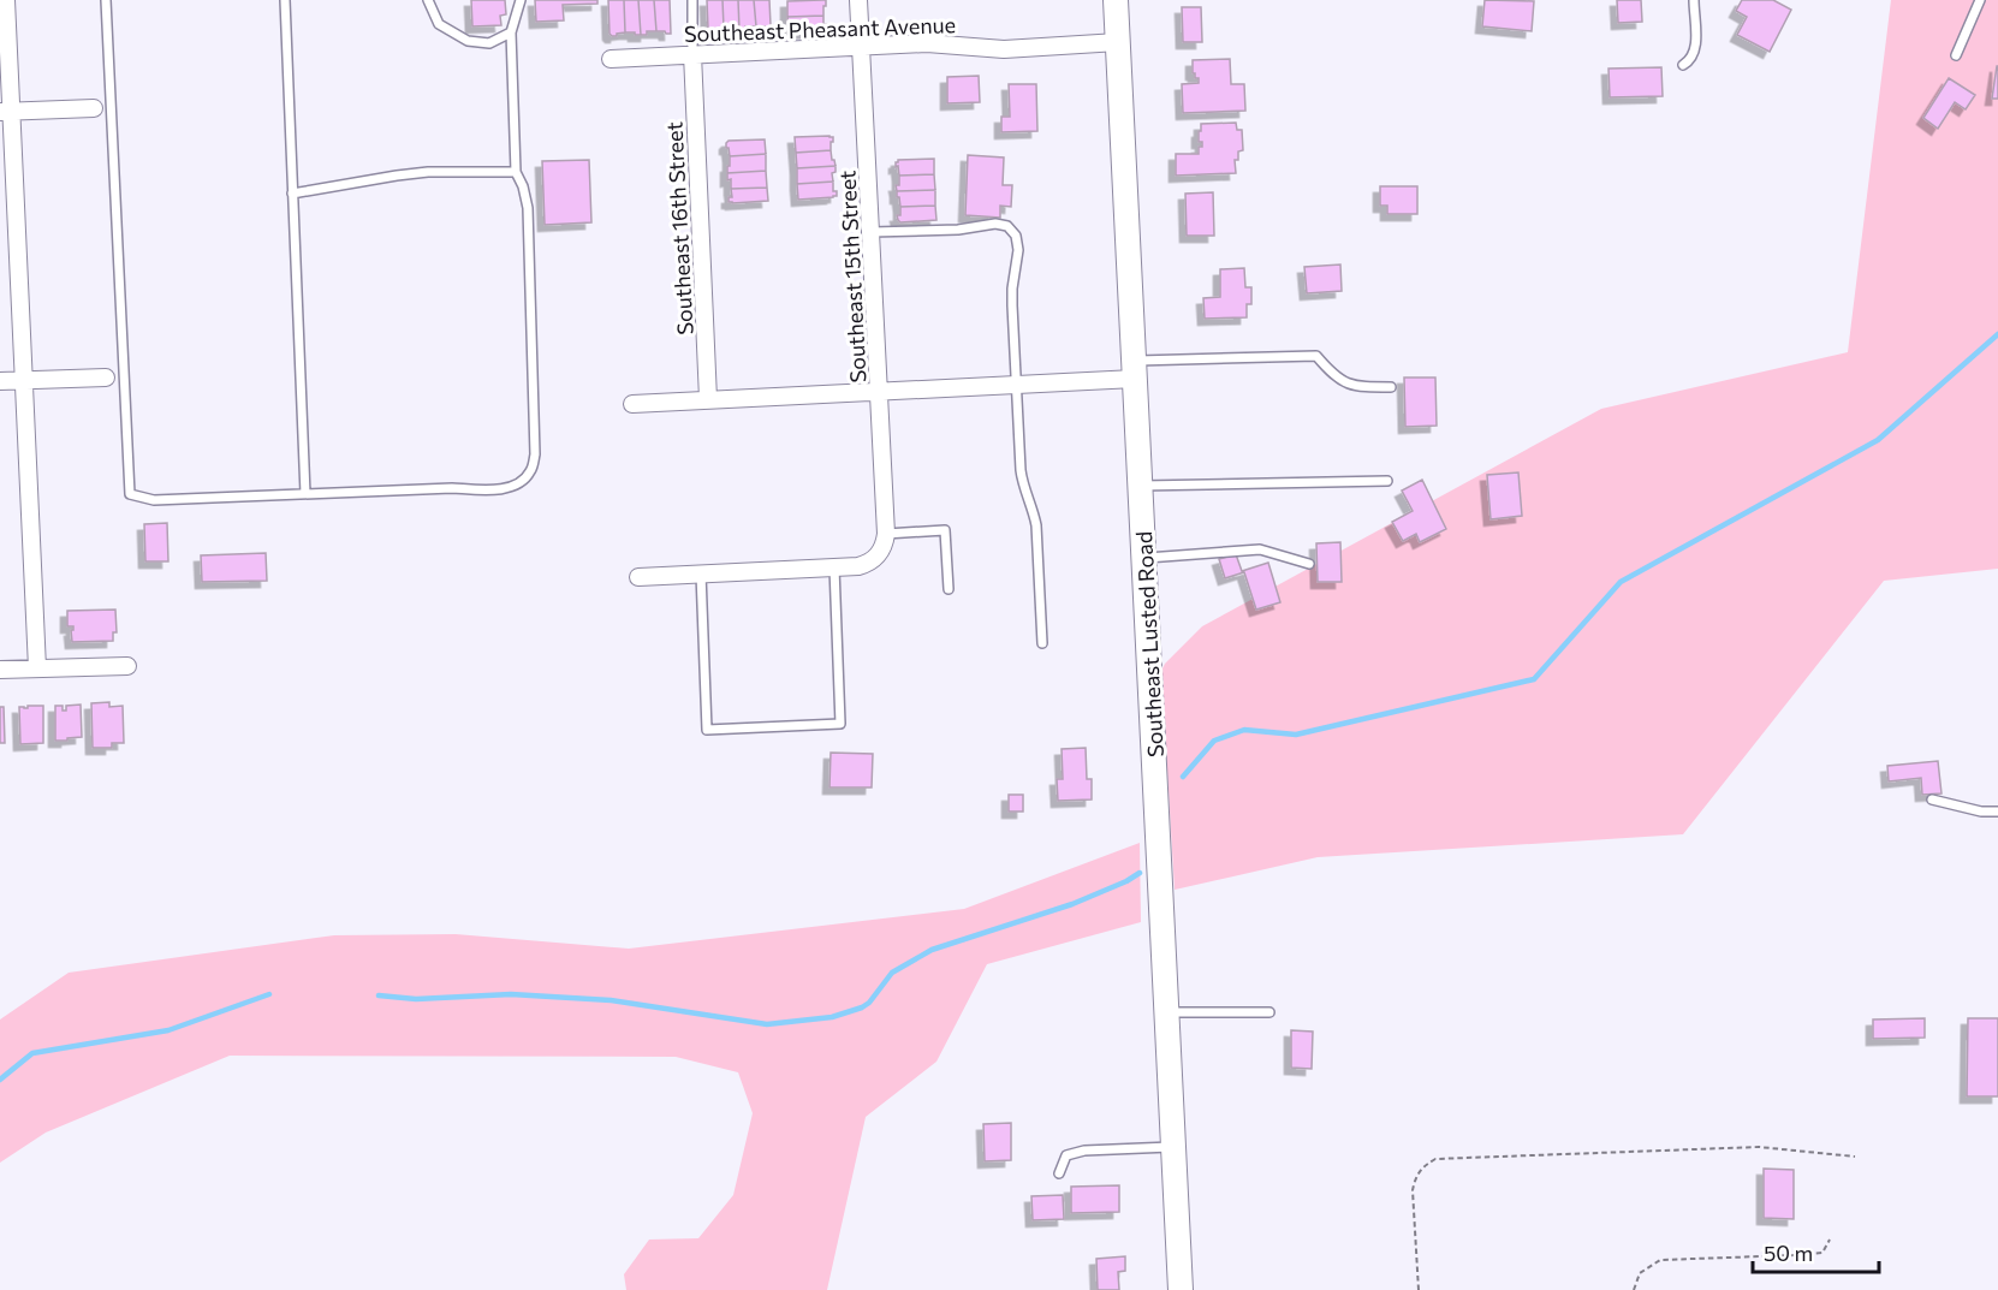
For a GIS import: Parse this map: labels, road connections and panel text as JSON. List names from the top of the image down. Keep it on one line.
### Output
{"streets":{"main road":["Southeast Lusted Road"],"street":["Southeast Pheasant Avenue","Southeast 16th Street","Southeast 15th Street"]},"crossings":[["Southeast Pheasant Avenue","Southeast 16th Street"],["Southeast Pheasant Avenue","Southeast 15th Street"],["Southeast Pheasant Avenue","Southeast Lusted Road"]],"scale_bar":"50 m"}
